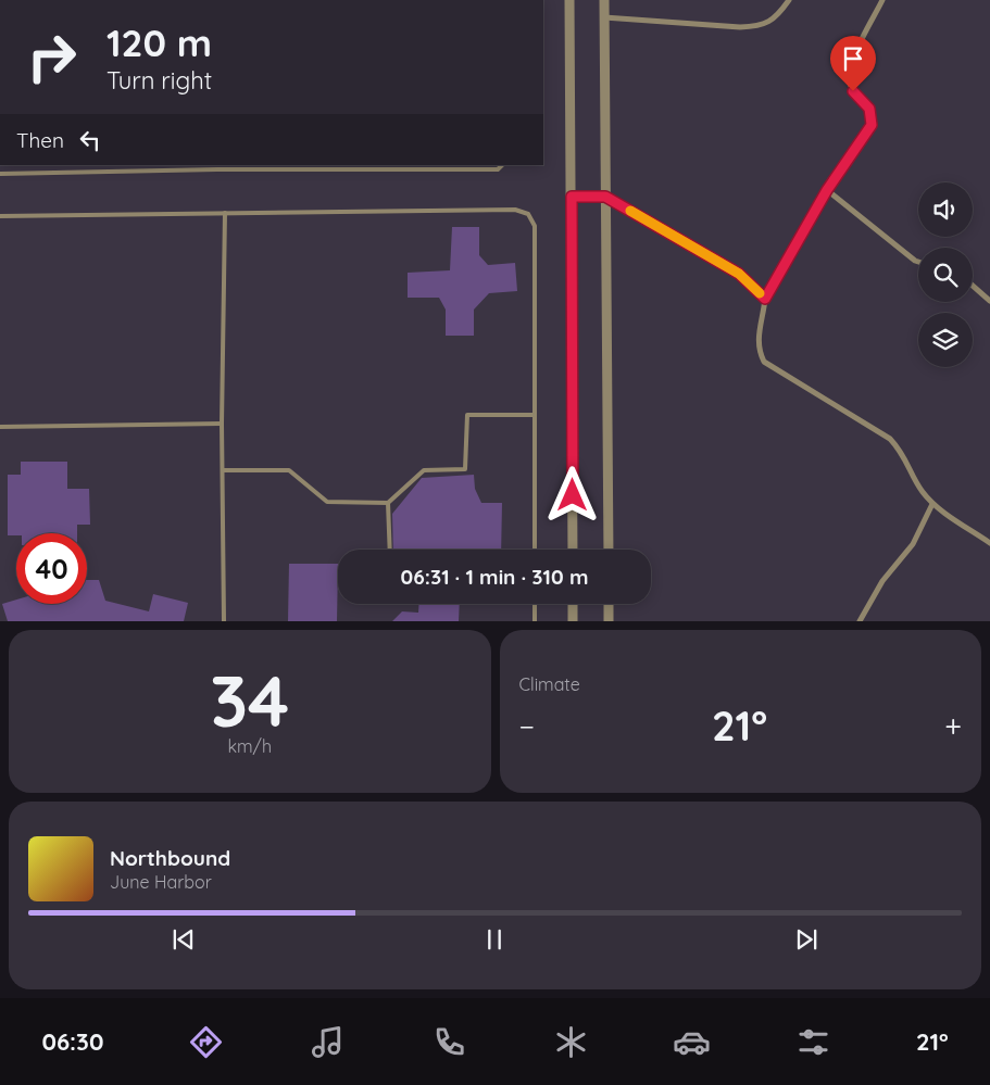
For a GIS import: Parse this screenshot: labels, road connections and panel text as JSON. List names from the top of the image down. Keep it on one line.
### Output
{"page":{"turn":["120 m","Turn right"],"then":"Then","limit":"40","trip":"06:31 · 1 min · 310 m","tile":[["34","km/h"],"Climate"],"heat":["−","21°","+"],"song":["Northbound","June Harbor"],"tabs":["06:30","21°"]}}
